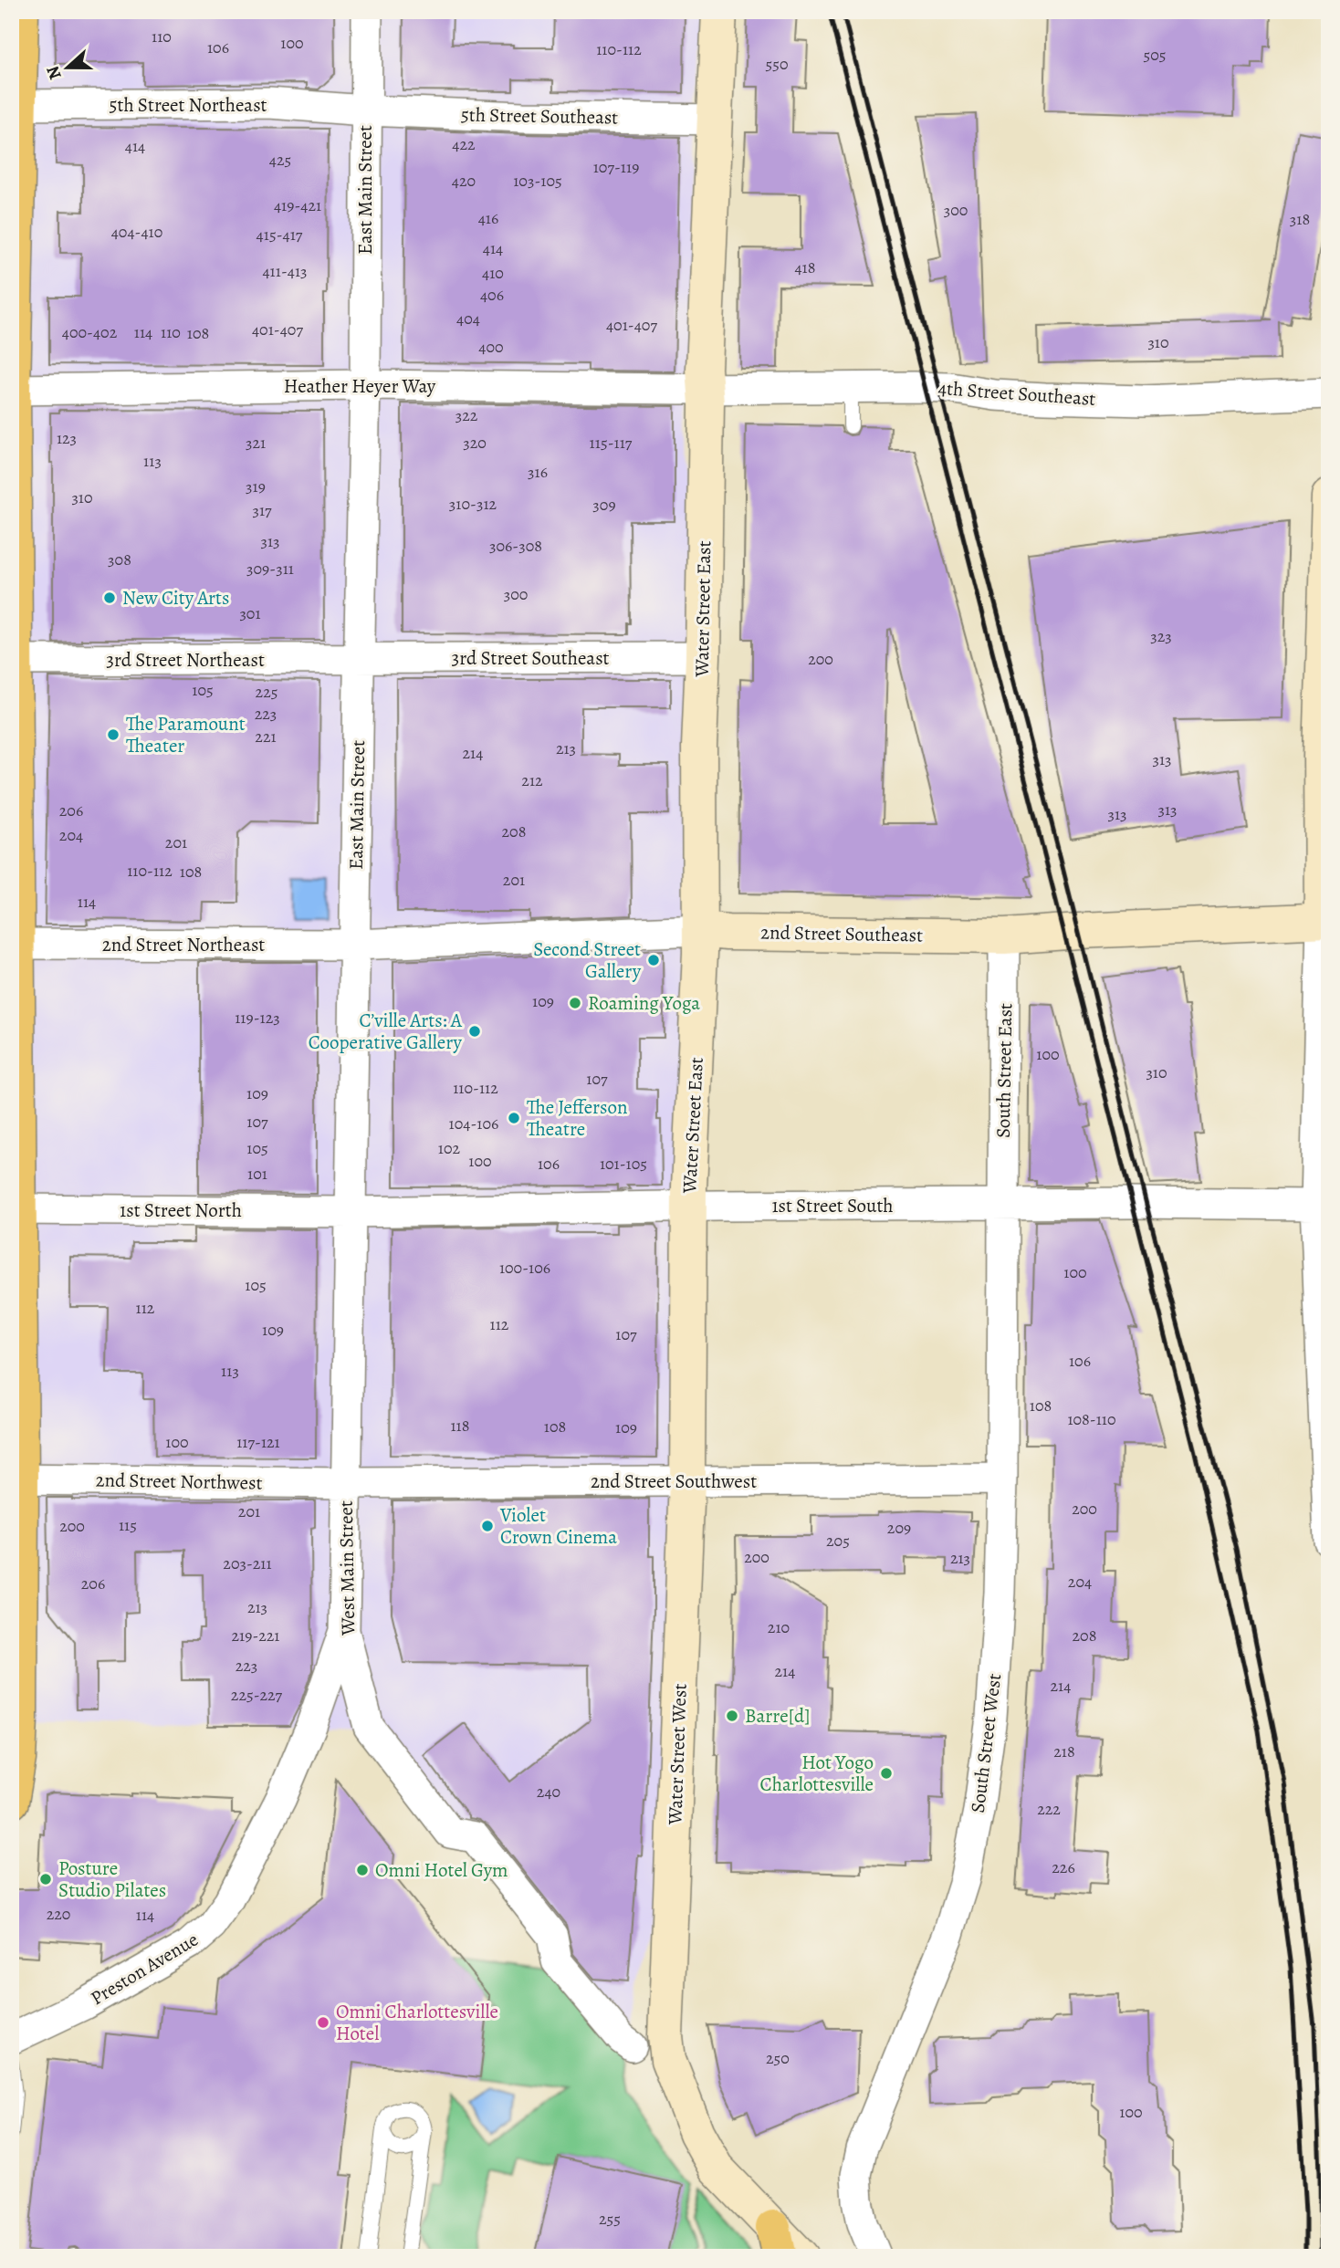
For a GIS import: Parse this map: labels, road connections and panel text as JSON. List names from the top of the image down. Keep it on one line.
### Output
{"streets":{"street":["5th Street Northeast","5th Street Southeast","East Main Street","Heather Heyer Way","4th Street Southeast","Water Street East","3rd Street Southeast","3rd Street Northeast","2nd Street Southeast","2nd Street Northeast","South Street East","1st Street South","1st Street North","2nd Street Northwest","2nd Street Southwest","West Main Street","South Street West","Water Street West","Preston Avenue"]},"crossings":[["5th Street Northeast","5th Street Southeast"],["5th Street Northeast","East Main Street"],["5th Street Southeast","East Main Street"],["5th Street Southeast","Water Street East"],["East Main Street","Heather Heyer Way"],["East Main Street","3rd Street Southeast"],["East Main Street","3rd Street Northeast"],["East Main Street","2nd Street Southeast"],["East Main Street","2nd Street Northeast"],["East Main Street","1st Street South"],["East Main Street","1st Street North"],["East Main Street","West Main Street"],["Heather Heyer Way","4th Street Southeast"],["Heather Heyer Way","Water Street East"],["4th Street Southeast","Water Street East"],["Water Street East","3rd Street Southeast"],["Water Street East","2nd Street Southeast"],["Water Street East","1st Street South"],["Water Street East","Water Street West"],["3rd Street Southeast","3rd Street Northeast"],["2nd Street Southeast","2nd Street Northeast"],["2nd Street Southeast","South Street East"],["South Street East","1st Street South"],["South Street East","South Street West"],["1st Street South","1st Street North"],["1st Street South","West Main Street"],["1st Street South","South Street West"],["1st Street South","Water Street West"],["1st Street North","West Main Street"],["2nd Street Northwest","2nd Street Southwest"],["2nd Street Northwest","West Main Street"],["2nd Street Southwest","West Main Street"],["2nd Street Southwest","South Street West"],["2nd Street Southwest","Water Street West"],["West Main Street","Preston Avenue"]],"places":["New City Arts","The Paramount Theater","Second Street Gallery","Roaming Yoga","C’ville Arts: A Cooperative Gallery","The Jefferson Theatre","Violet Crown Cinema","Barre[d]","Hot Yogo Charlottesville","Omni Hotel Gym","Posture Studio Pilates","Omni Charlottesville Hotel"],"house_numbers":["110","100","106","110-112","505","550","422","414","425","107-119","420","103-105","419-421","300","416","318","404-410","415-417","414","418","411-413","410","406","404","401-407","401-407","400-402","114","110","108","310","400","322","123","321","320","115-117","113","316","319","310","310-312","309","317","313","306-308","308","309-311","300","301","323","200","105","225","223","221","213","214","313","212","313","206","313","208","204","201","110-112","108","201","114","109","119-123","100","310","107","110-112","109","107","104-106","105","102","100","106","101-105","101","100-106","100","105","112","112","109","107","106","113","108","108-110","118","108","109","100","117-121","200","201","115","200","209","205","200","213","203-211","204","206","213","210","219-221","208","223","214","214","225-227","218","240","222","226","220","114","250","100","255"],"north":"left"}
